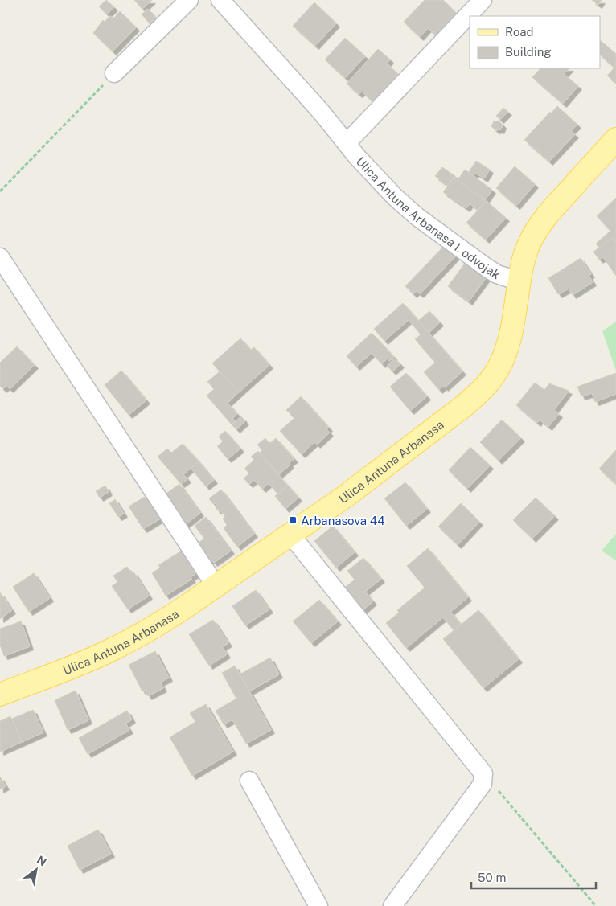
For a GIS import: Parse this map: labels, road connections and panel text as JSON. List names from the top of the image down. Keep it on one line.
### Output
{"streets":{"main road":["Ulica Antuna Arbanasa"],"street":["Ulica Antuna Arbanasa I. odvojak"]},"crossings":[["Ulica Antuna Arbanasa I. odvojak","Ulica Antuna Arbanasa"]],"places":{"transit":["Arbanasova 44"]},"legend":["Road","Building"],"scale_bar":"50 m","north":"top right"}
